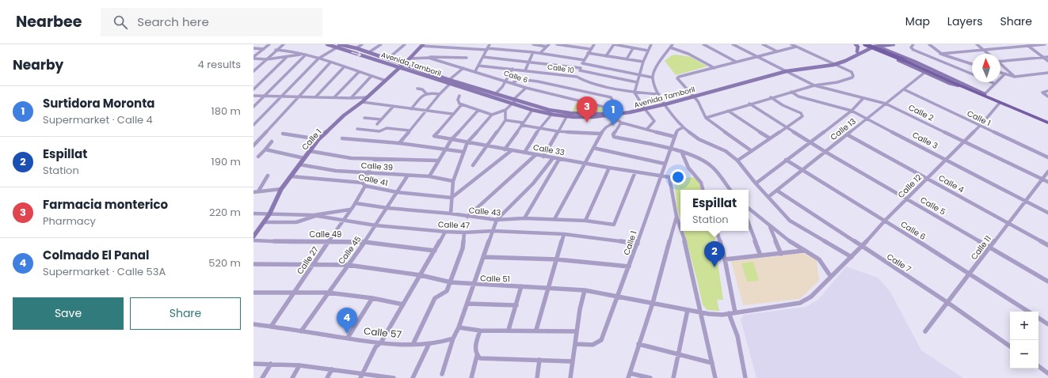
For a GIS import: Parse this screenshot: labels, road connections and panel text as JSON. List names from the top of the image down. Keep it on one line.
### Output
{"streets":{"main road":["Avenida Tamboril","Calle 1"],"street":["Calle 10","Calle 6","Calle 2","Calle 13","Calle 3","Calle 33","Calle 39","Calle 41","Calle 4","Calle 12","Calle 5","Calle 43","Calle 47","Calle 49","Calle 11","Calle 45","Calle 27","Calle 7","Calle 51","Calle 57"]},"crossings":[["Avenida Tamboril","Calle 6"],["Avenida Tamboril","Calle 2"],["Avenida Tamboril","Calle 1"],["Calle 6","Calle 1"],["Calle 6","Calle 13"],["Calle 6","Calle 12"],["Calle 6","Calle 11"],["Calle 2","Calle 13"],["Calle 2","Calle 12"],["Calle 2","Calle 11"],["Calle 1","Calle 13"],["Calle 1","Calle 33"],["Calle 1","Calle 39"],["Calle 1","Calle 41"],["Calle 1","Calle 12"],["Calle 1","Calle 47"],["Calle 1","Calle 51"],["Calle 13","Calle 3"],["Calle 13","Calle 4"],["Calle 13","Calle 5"],["Calle 13","Calle 7"],["Calle 3","Calle 12"],["Calle 3","Calle 11"],["Calle 33","Calle 43"],["Calle 39","Calle 45"],["Calle 39","Calle 27"],["Calle 41","Calle 45"],["Calle 41","Calle 27"],["Calle 4","Calle 12"],["Calle 4","Calle 11"],["Calle 12","Calle 5"],["Calle 12","Calle 7"],["Calle 12","Calle 51"],["Calle 5","Calle 11"],["Calle 43","Calle 45"],["Calle 43","Calle 27"],["Calle 47","Calle 45"],["Calle 47","Calle 27"],["Calle 49","Calle 45"],["Calle 49","Calle 27"],["Calle 11","Calle 7"],["Calle 45","Calle 51"],["Calle 45","Calle 57"],["Calle 27","Calle 51"],["Calle 27","Calle 57"]],"north":"top","page":{"header":"Nearbee","search":"Search here","nav":["Map","Layers","Share"],"heading":["Nearby","4 results"],"list":[{"mark":"1","name":"Surtidora Moronta","note":"Supermarket · Calle 4","value":"180 m"},{"mark":"2","name":"Espillat","note":"Station","value":"190 m"},{"mark":"3","name":"Farmacia monterico","note":"Pharmacy","value":"220 m"},{"mark":"4","name":"Colmado El Panal","note":"Supermarket · Calle 53A","value":"520 m"}],"pins":["3","1","2","4"],"popup":["Espillat","Station"],"buttons":["Save","Share"],"map_buttons":["+","−"]}}
